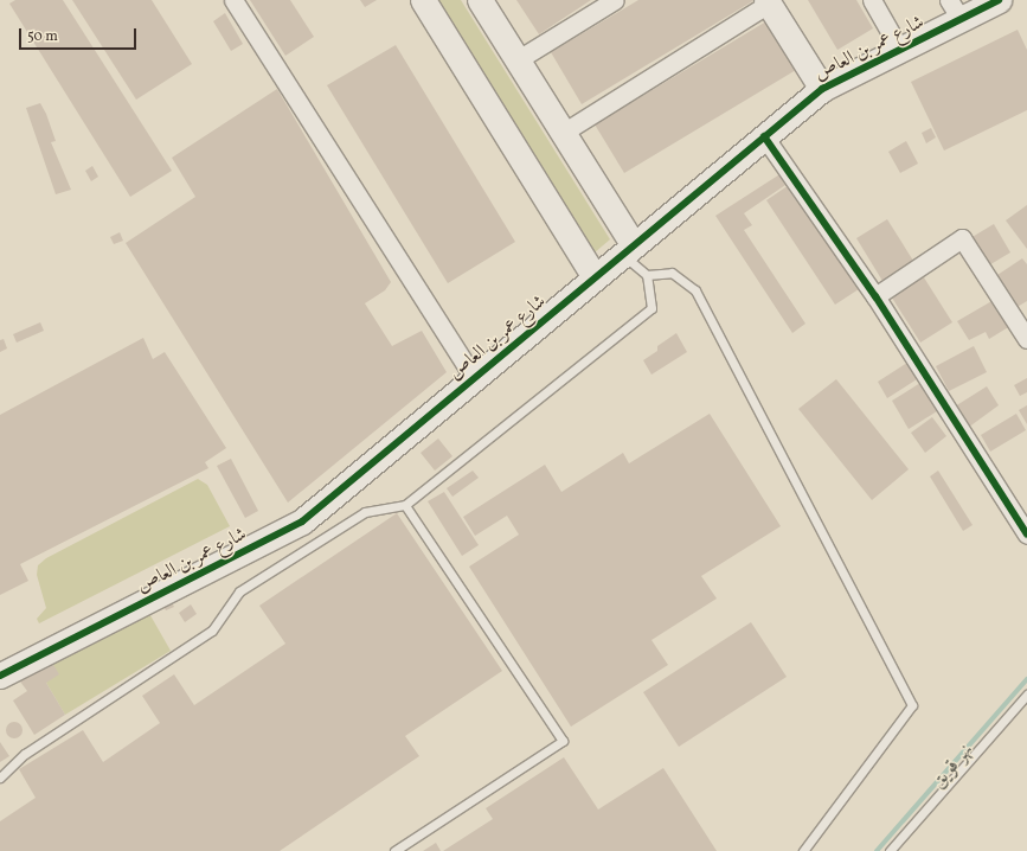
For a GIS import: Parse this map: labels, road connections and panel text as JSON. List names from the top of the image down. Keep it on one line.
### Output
{"streets":{"street":["شارع عمر بن العاص"]},"water":["نهر قويق"],"scale_bar":"50 m"}
